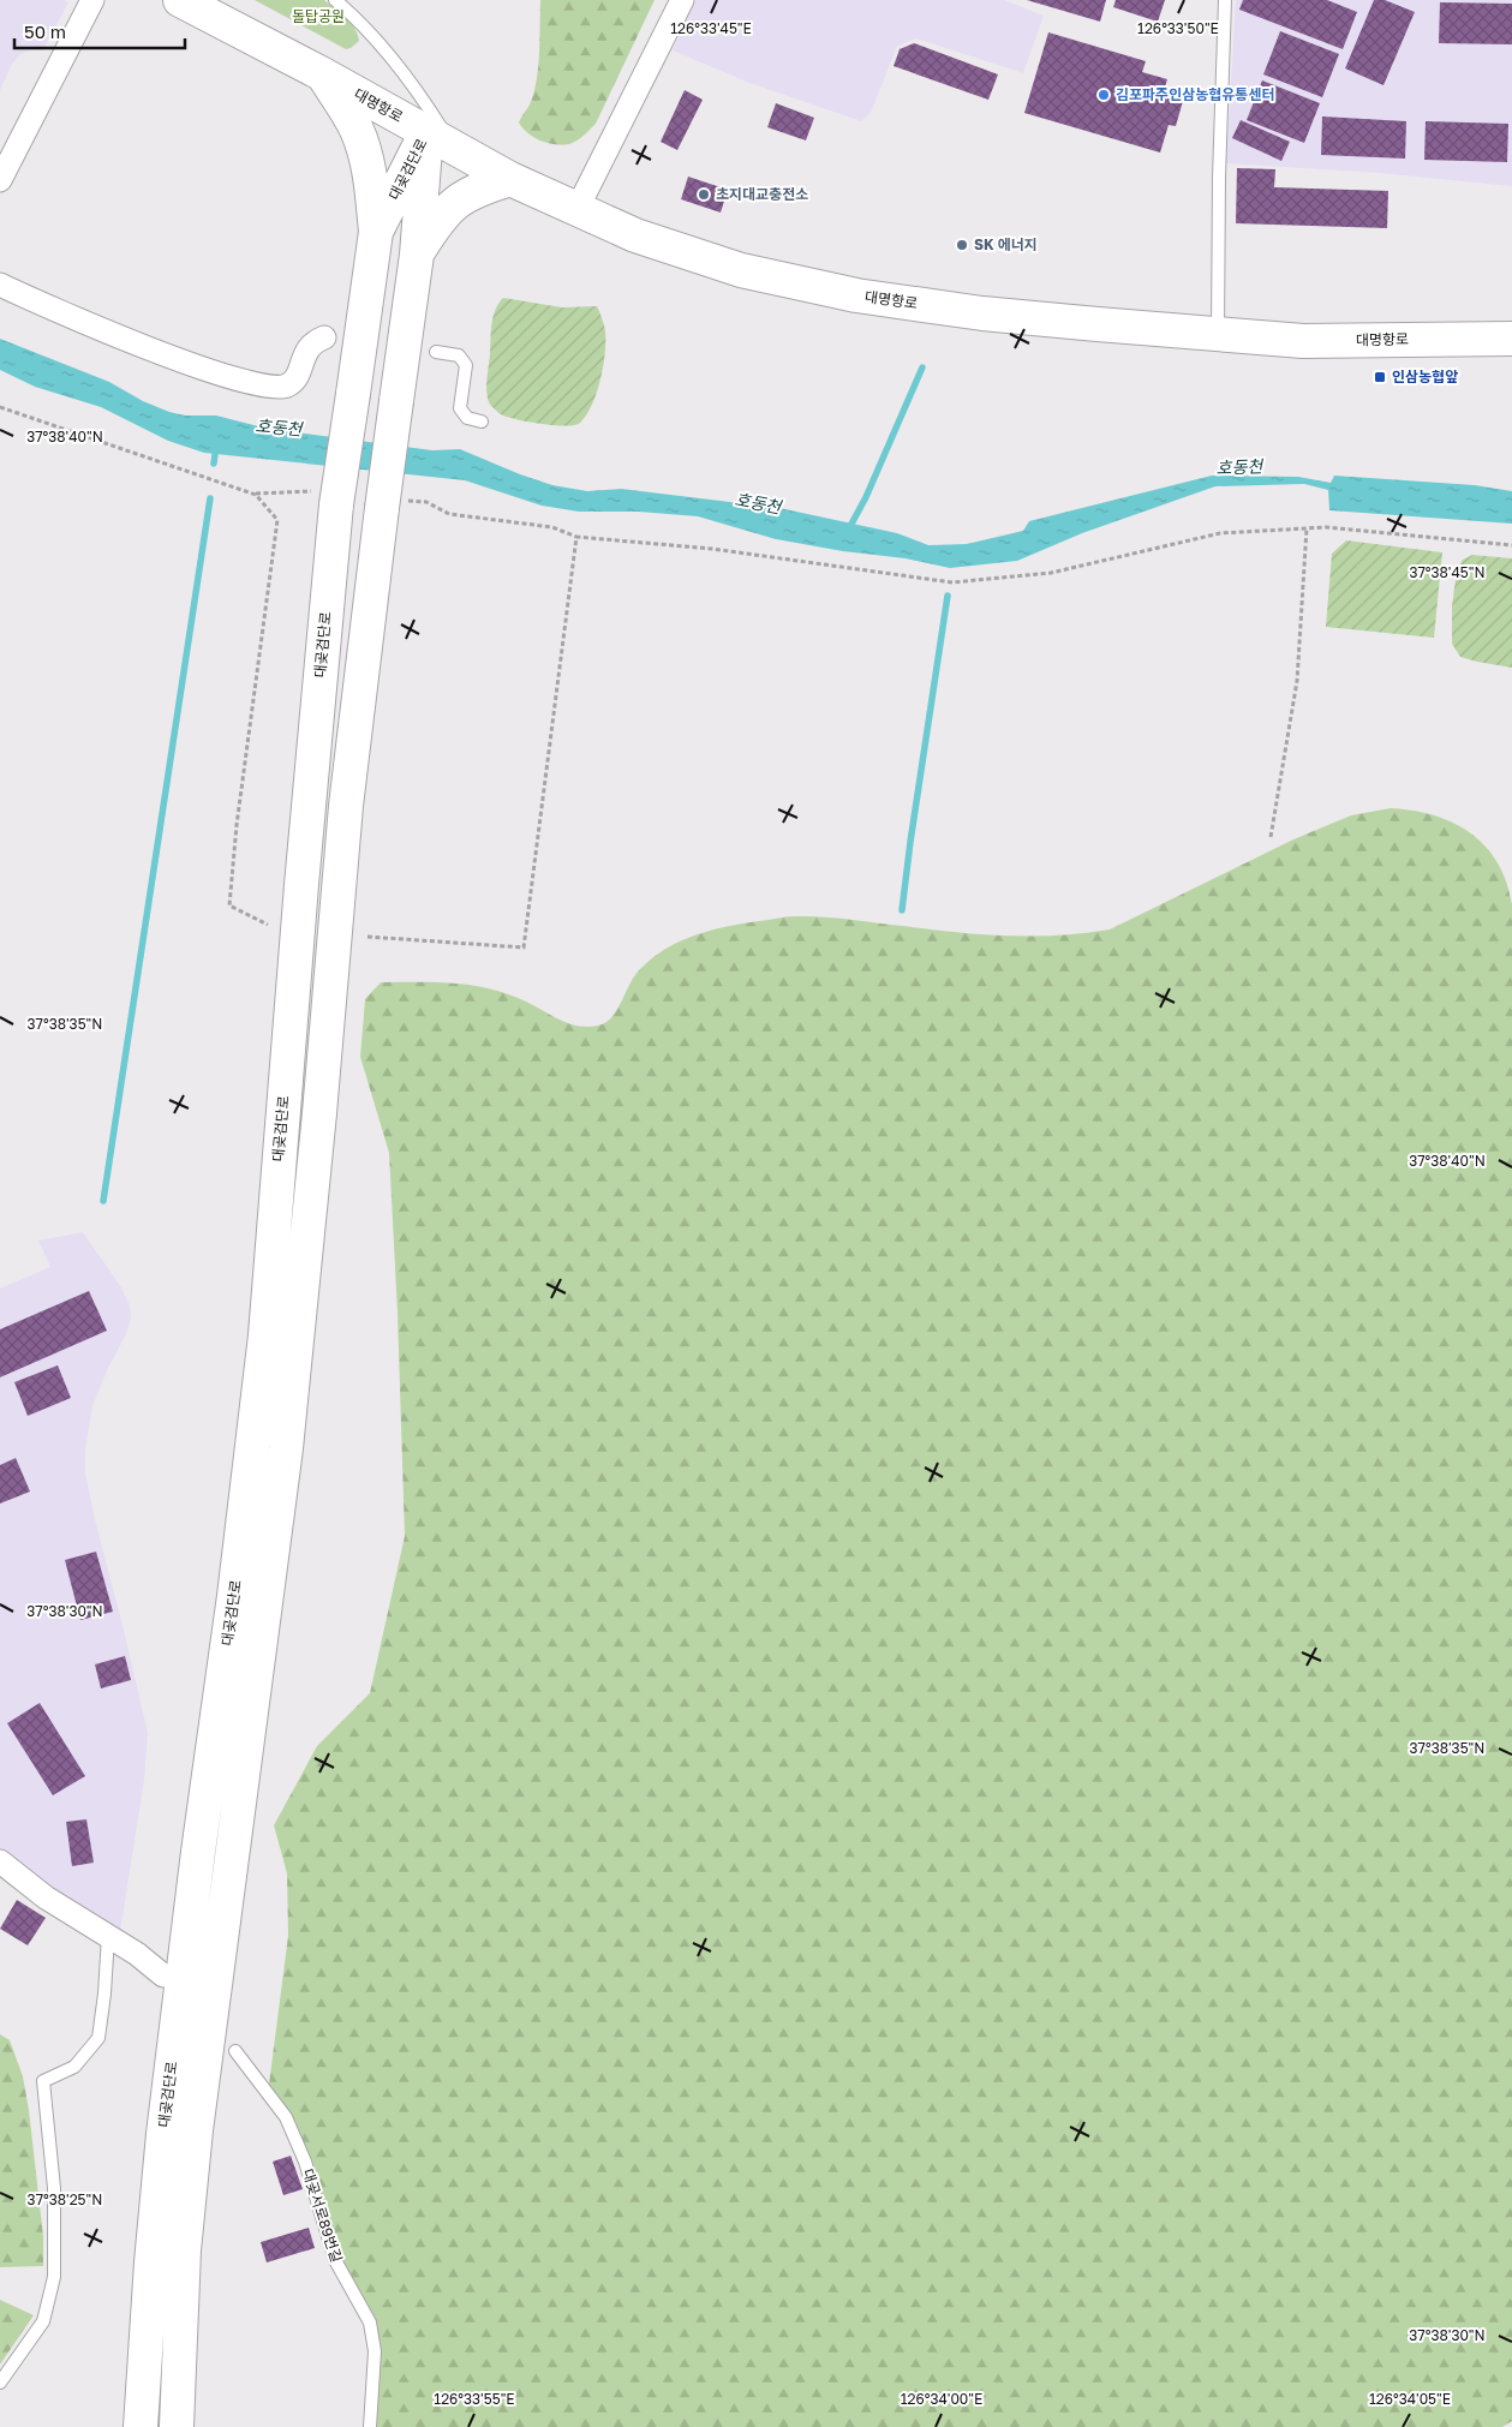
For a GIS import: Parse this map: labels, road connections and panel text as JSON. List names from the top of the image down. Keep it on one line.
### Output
{"streets":{"main road":["대명항로","대곶검단로"],"lane":["대곶서로89번길"]},"crossings":[["대명항로","대곶검단로"]],"water":["호동천"],"parks":["돌탑공원"],"places":{"other":["김포파주인삼농협유통센터","초지대교충전소","SK 에너지"],"transit":["인삼농협앞"]},"scale_bar":"50 m","coordinates":["126°33'45\"E","126°33'50\"E","37°38'40\"N","37°38'45\"N","37°38'35\"N","37°38'30\"N","37°38'25\"N","126°33'55\"E","126°34'00\"E","126°34'05\"E"]}
